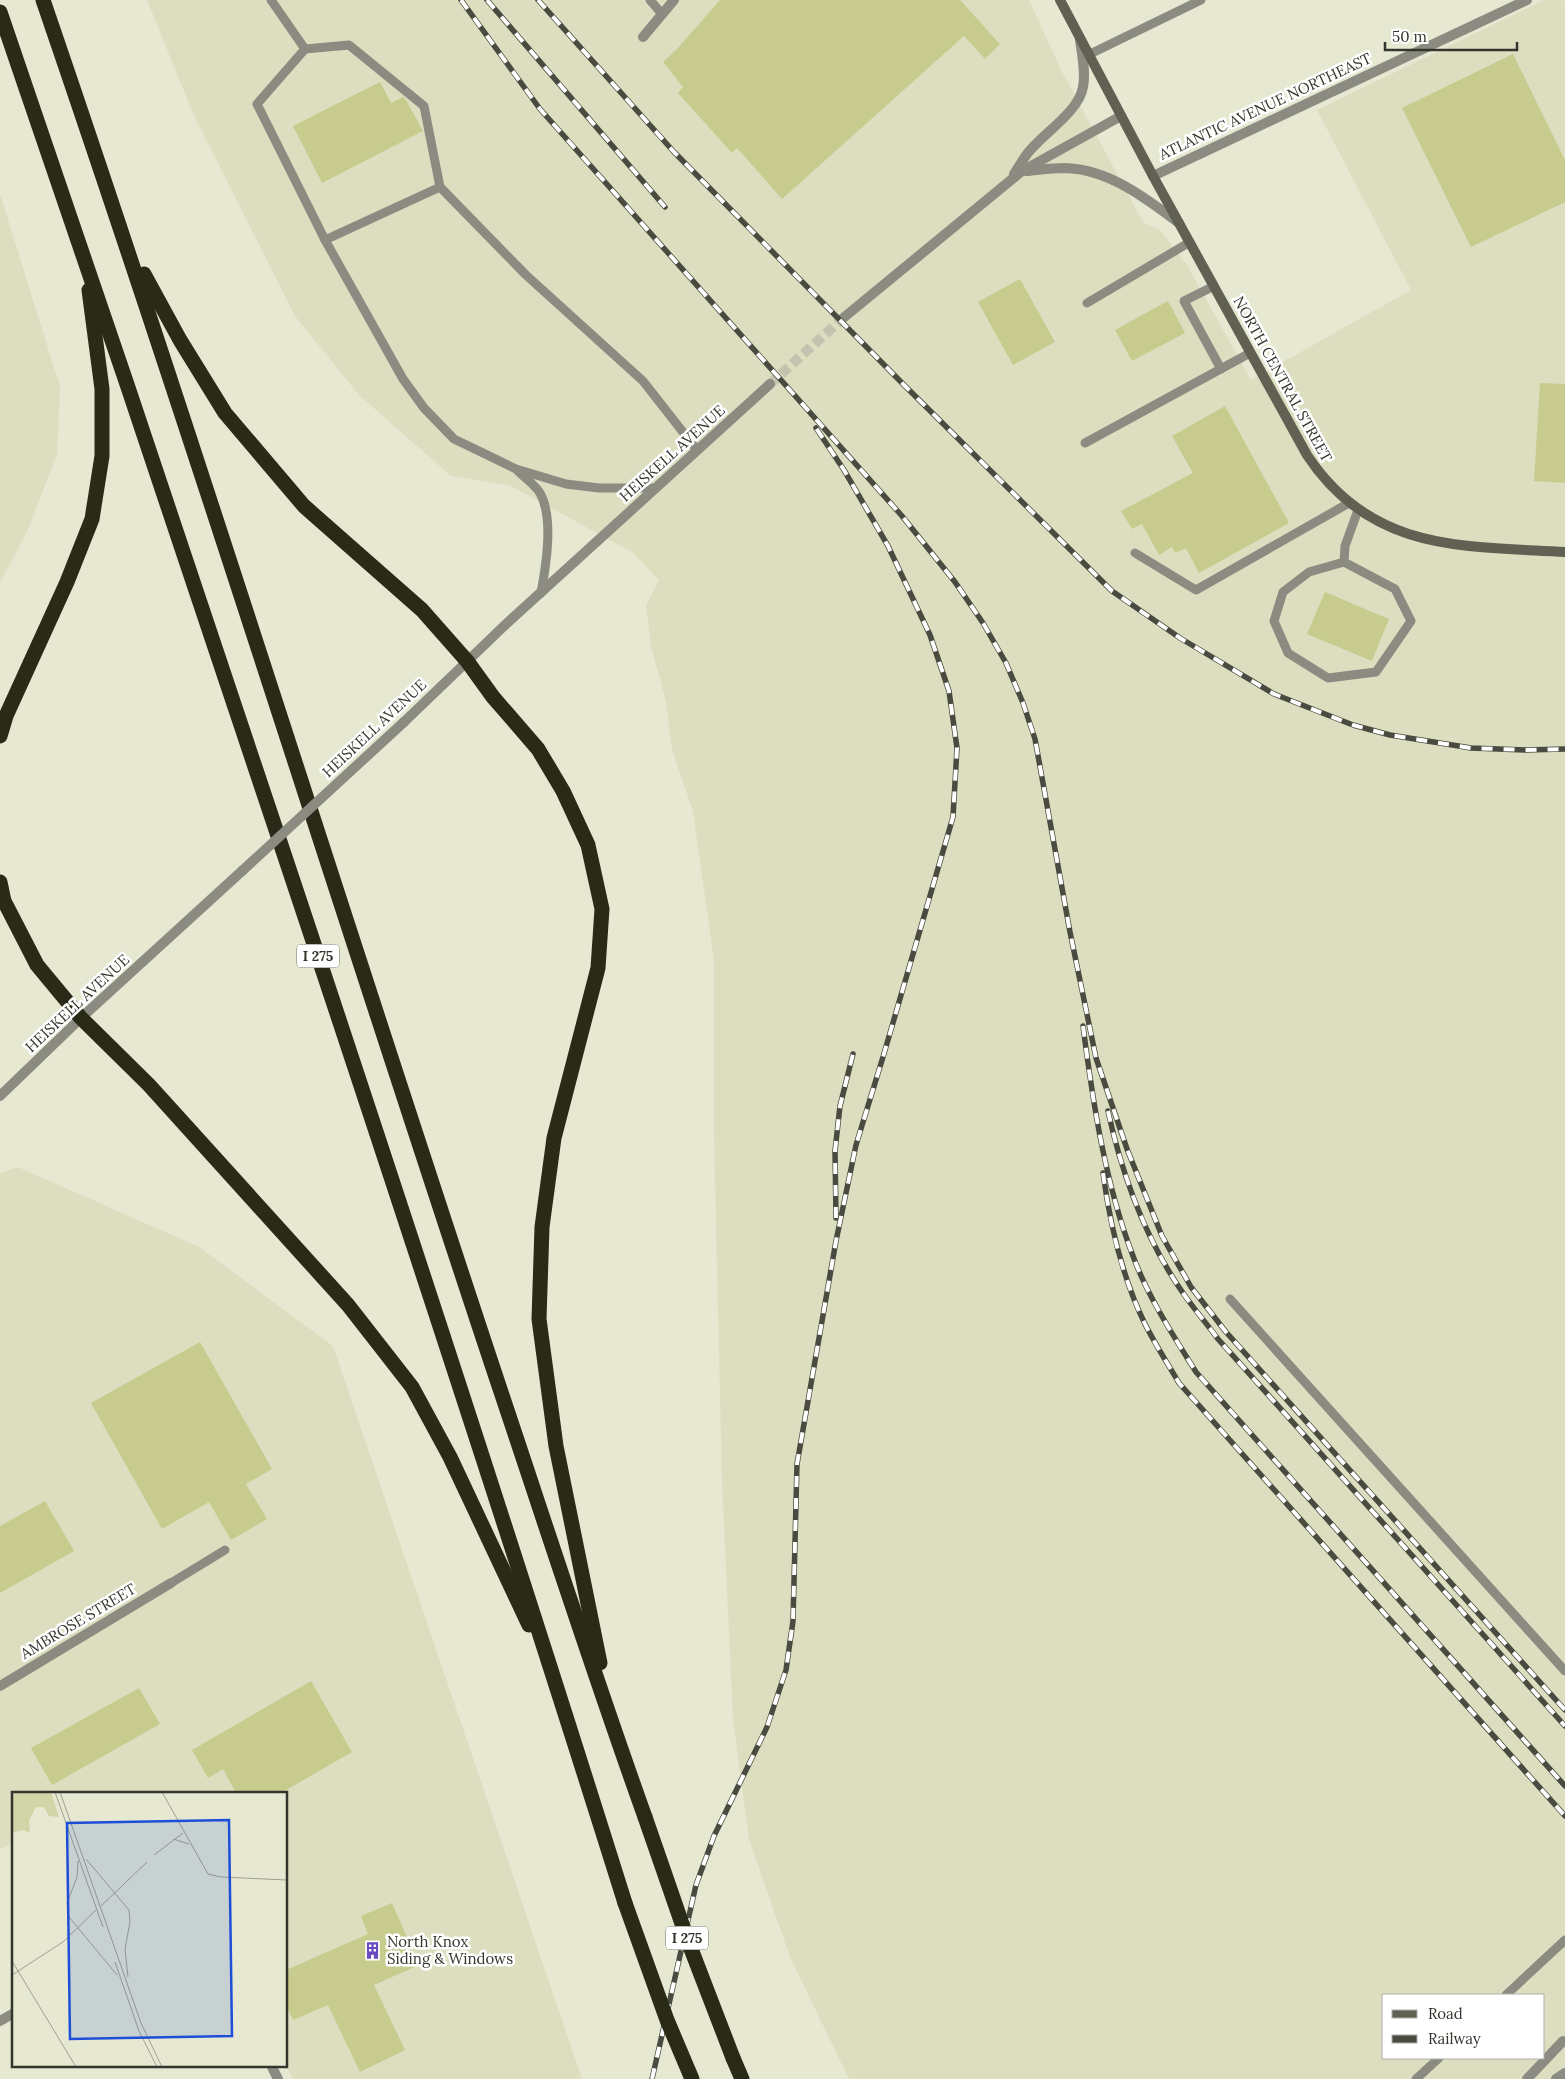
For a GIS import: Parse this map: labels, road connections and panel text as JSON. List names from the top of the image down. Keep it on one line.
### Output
{"streets":{"highway":["I 275"],"main road":["NORTH CENTRAL STREET"],"street":["ATLANTIC AVENUE NORTHEAST","HEISKELL AVENUE","AMBROSE STREET"]},"crossings":[["ATLANTIC AVENUE NORTHEAST","NORTH CENTRAL STREET"]],"places":{"building":["North Knox Siding & Windows"]},"legend":["Road","Railway"],"scale_bar":"50 m"}
